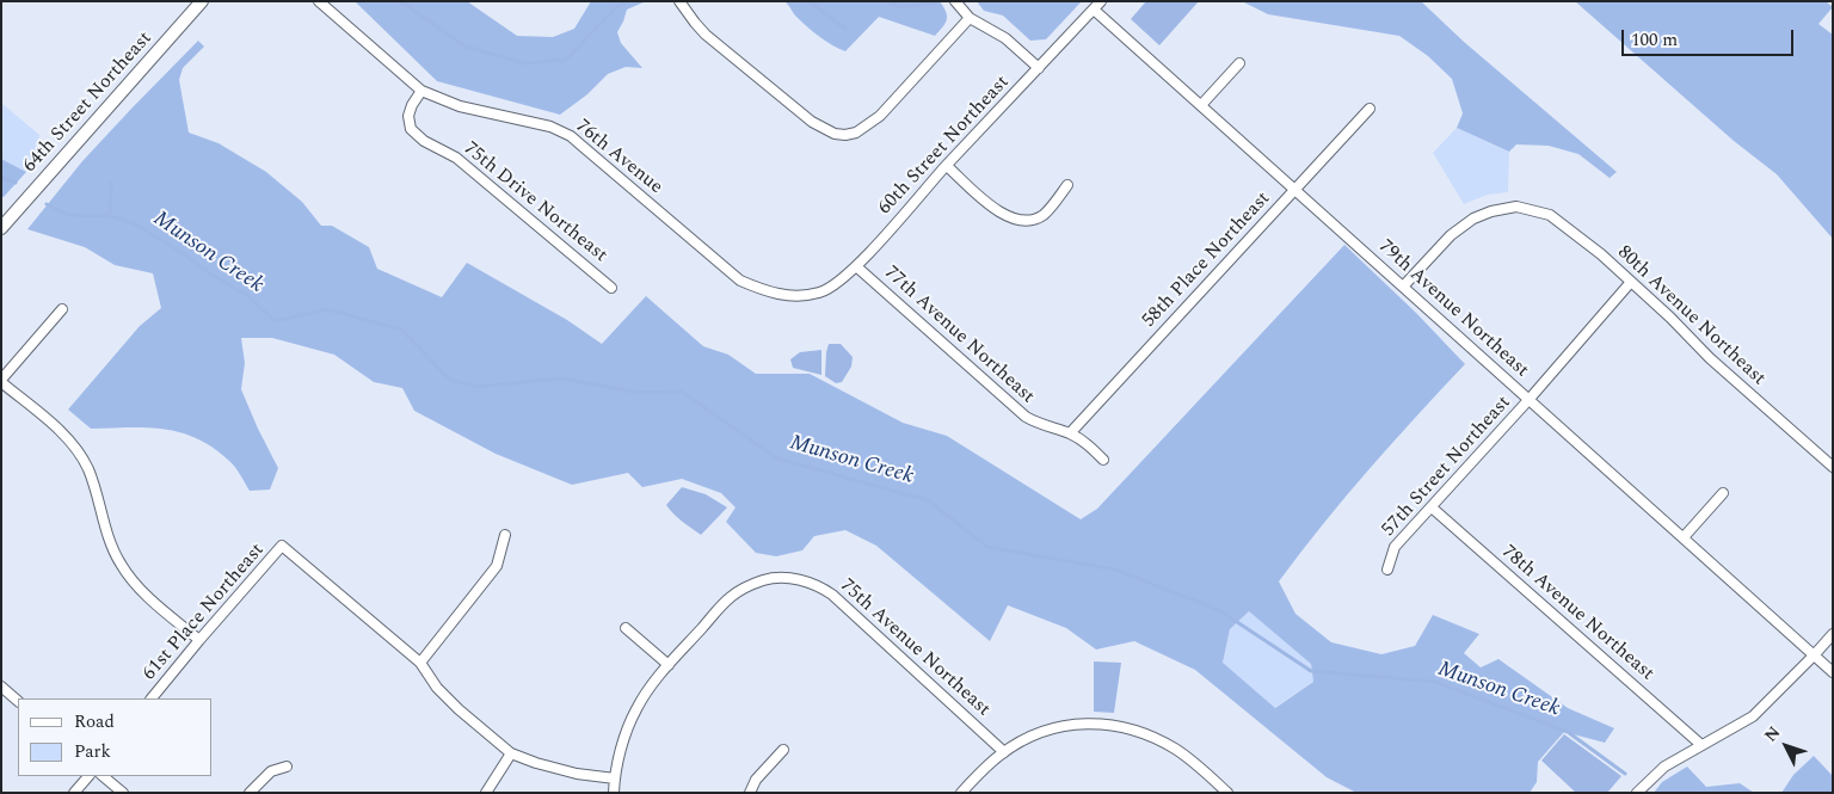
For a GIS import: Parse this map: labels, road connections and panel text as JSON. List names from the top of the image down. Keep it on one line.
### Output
{"streets":{"main road":["64th Street Northeast"],"street":["60th Street Northeast","76th Avenue","75th Drive Northeast","58th Place Northeast","79th Avenue Northeast","80th Avenue Northeast","77th Avenue Northeast","57th Street Northeast","61st Place Northeast","78th Avenue Northeast","75th Avenue Northeast"]},"crossings":[["60th Street Northeast","76th Avenue"],["60th Street Northeast","79th Avenue Northeast"],["60th Street Northeast","77th Avenue Northeast"],["76th Avenue","75th Drive Northeast"],["58th Place Northeast","79th Avenue Northeast"],["58th Place Northeast","77th Avenue Northeast"],["79th Avenue Northeast","80th Avenue Northeast"],["79th Avenue Northeast","57th Street Northeast"],["80th Avenue Northeast","57th Street Northeast"],["57th Street Northeast","78th Avenue Northeast"]],"water":["Munson Creek"],"legend":["Road","Park"],"scale_bar":"100 m","north":"top left"}
